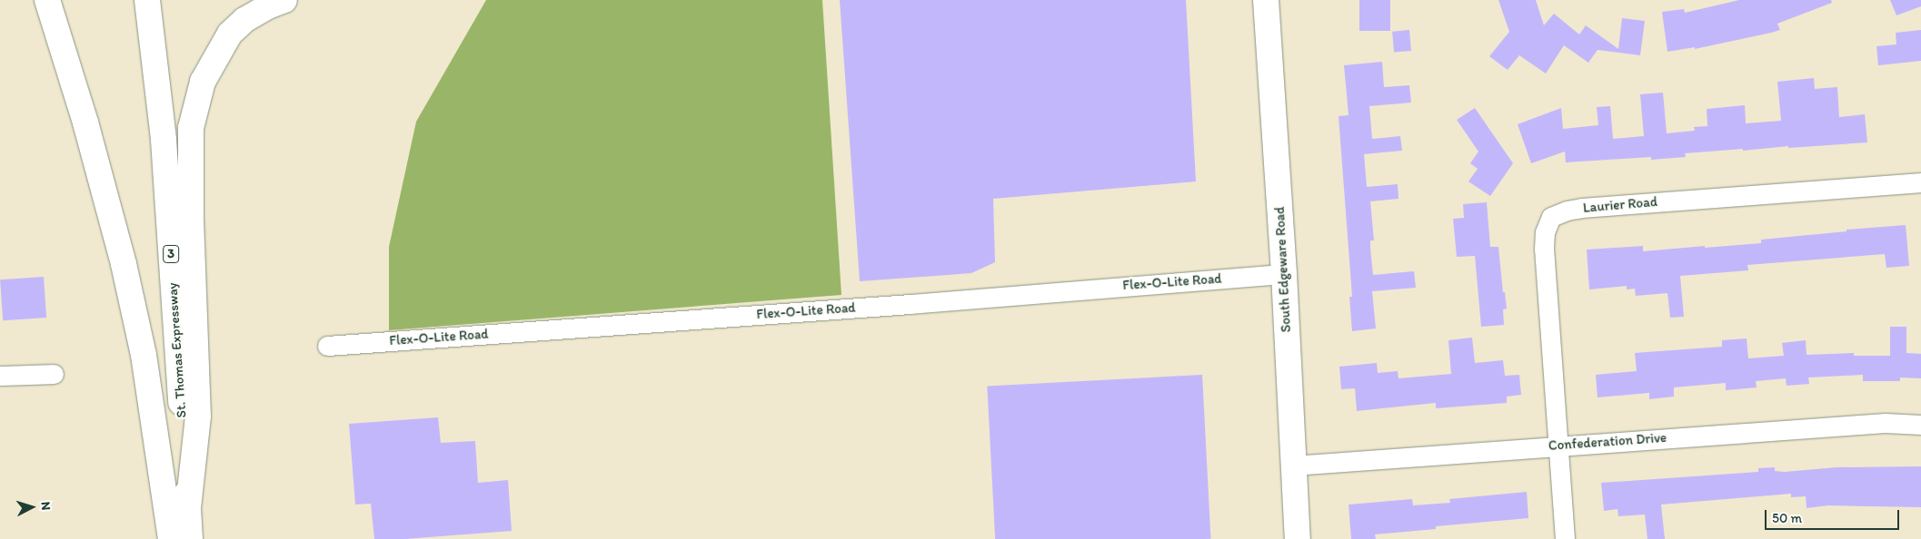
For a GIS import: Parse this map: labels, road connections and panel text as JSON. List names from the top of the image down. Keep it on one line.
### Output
{"streets":{"main road":["3","South Edgeware Road","St. Thomas Expressway"],"street":["Laurier Road","Flex-O-Lite Road","Confederation Drive"]},"crossings":[["Laurier Road","Confederation Drive"],["South Edgeware Road","Flex-O-Lite Road"],["South Edgeware Road","Confederation Drive"]],"scale_bar":"50 m","north":"right"}
